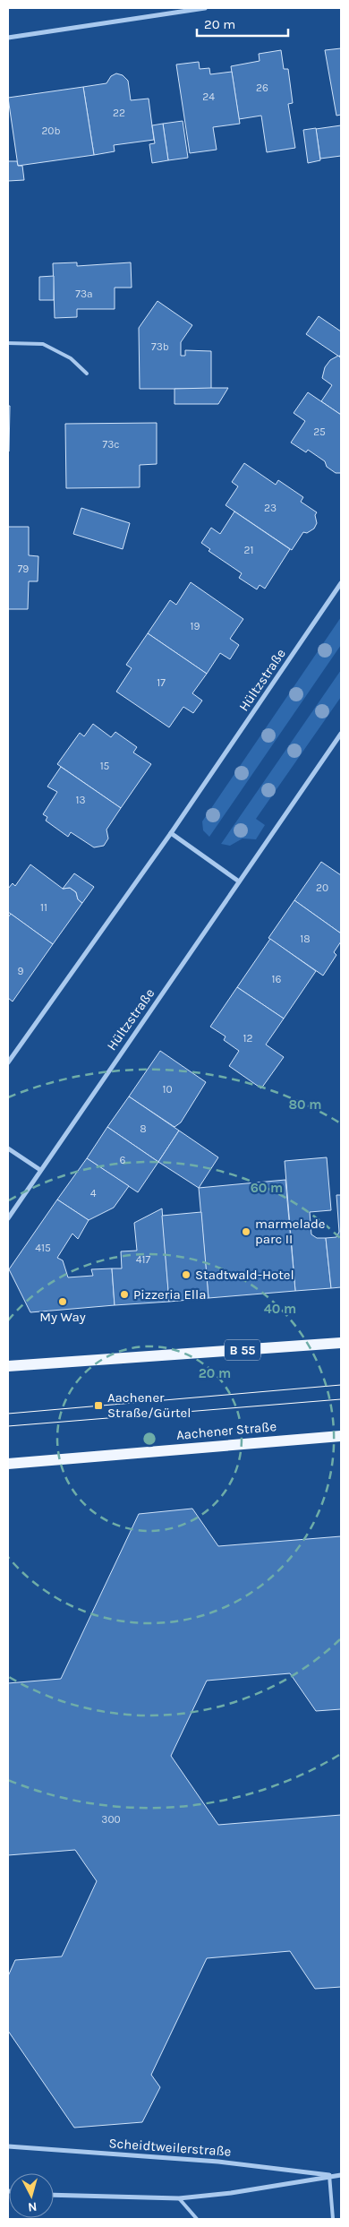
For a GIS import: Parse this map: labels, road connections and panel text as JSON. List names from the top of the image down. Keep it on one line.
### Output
{"streets":{"main road":["B 55","Aachener Straße"],"street":["Hültzstraße","Scheidtweilerstraße"]},"places":{"other":["marmelade parc II","Stadtwald-Hotel","Pizzeria Ella","My Way"],"transit":["Aachener Straße/Gürtel"]},"house_numbers":["26","24","22","20b","73a","73b","25","73c","23","21","79","19","17","15","13","20","11","18","9","16","12","10","8","6","4","415","417","300"],"scale_bar":"20 m","north":"bottom","rings":["80 m","60 m","40 m","20 m"]}
